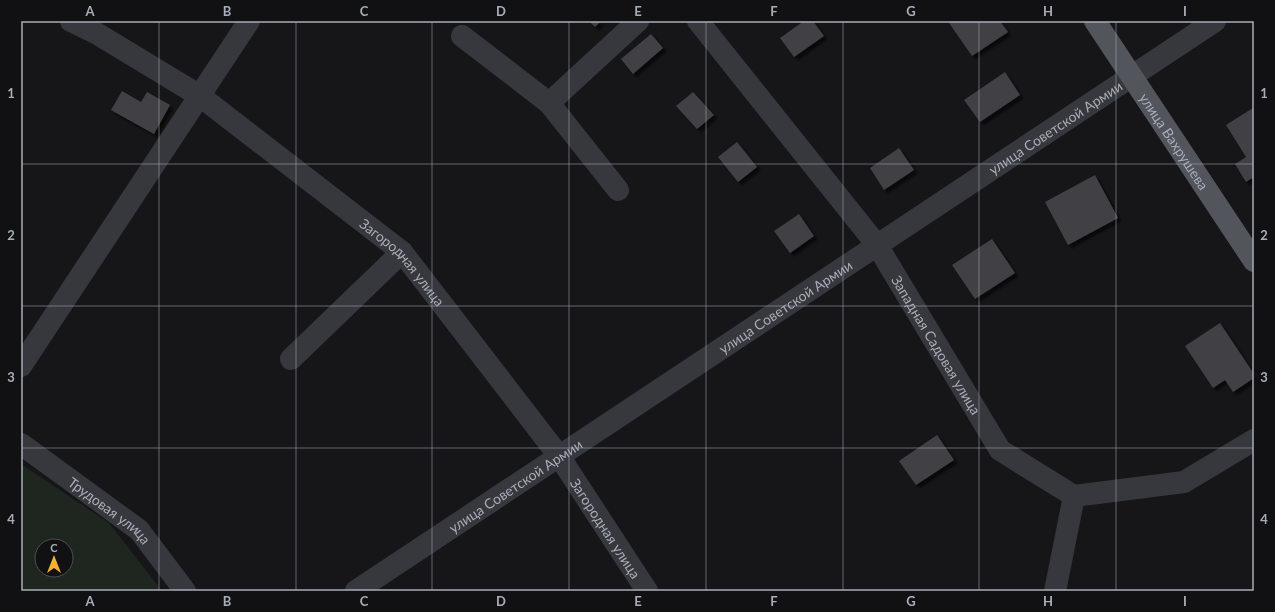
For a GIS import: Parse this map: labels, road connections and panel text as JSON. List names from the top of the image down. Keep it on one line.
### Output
{"streets":{"main road":["улица Вахрушева"],"street":["улица Советской Армии","Загородная улица","Западная Садовая улица","Трудовая улица"]},"crossings":[["улица Советской Армии","улица Вахрушева"],["улица Советской Армии","Загородная улица"],["улица Советской Армии","Западная Садовая улица"]],"north":"top","grid":{"columns":["A","B","C","D","E","F","G","H","I"],"rows":["1","2","3","4"]}}
